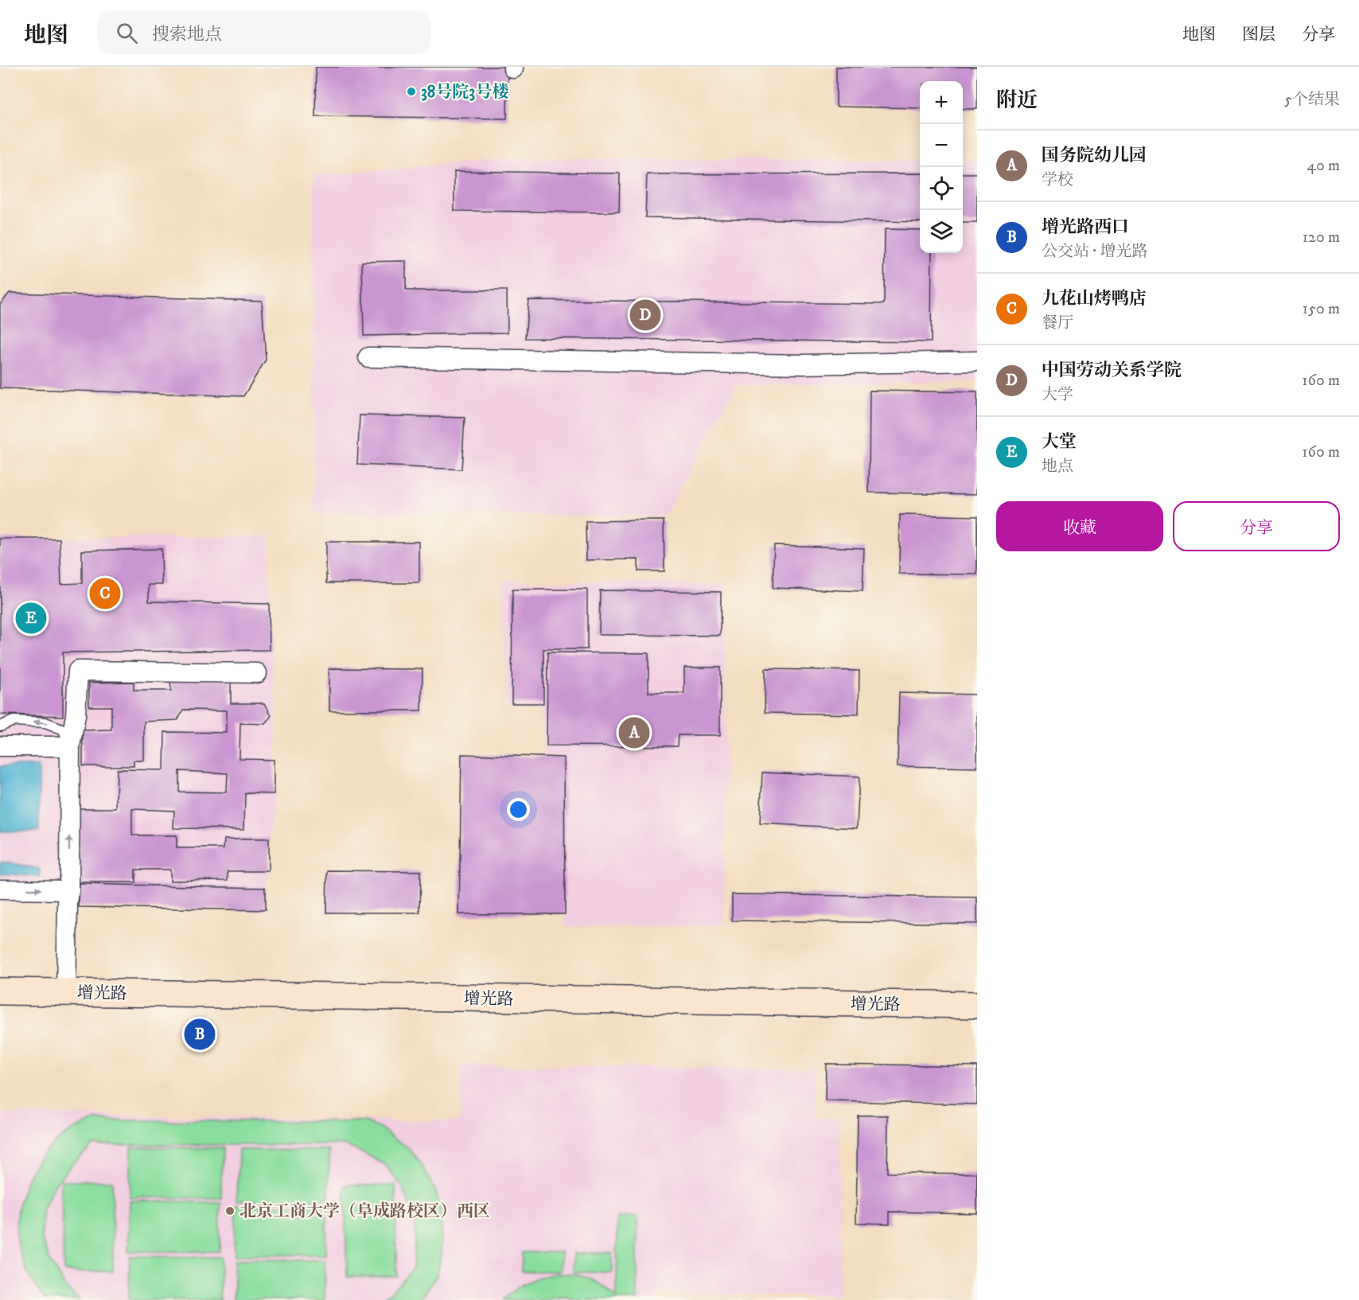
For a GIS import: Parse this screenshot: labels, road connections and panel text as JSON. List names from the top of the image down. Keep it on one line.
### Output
{"streets":{"street":["增光路"]},"places":["38号院3号楼","北京工商大学（阜成路校区）西区"],"page":{"header":"地图","search":"搜索地点","nav":["地图","图层","分享"],"heading":["附近","5个结果"],"map_buttons":["+","−"],"list":[{"mark":"A","name":"国务院幼儿园","note":"学校","value":"40 m"},{"mark":"B","name":"增光路西口","note":"公交站 · 增光路","value":"120 m"},{"mark":"C","name":"九花山烤鸭店","note":"餐厅","value":"150 m"},{"mark":"D","name":"中国劳动关系学院","note":"大学","value":"160 m"},{"mark":"E","name":"大堂","note":"地点","value":"160 m"}],"pins":["D","C","E","A","B"],"buttons":["收藏","分享"]}}
